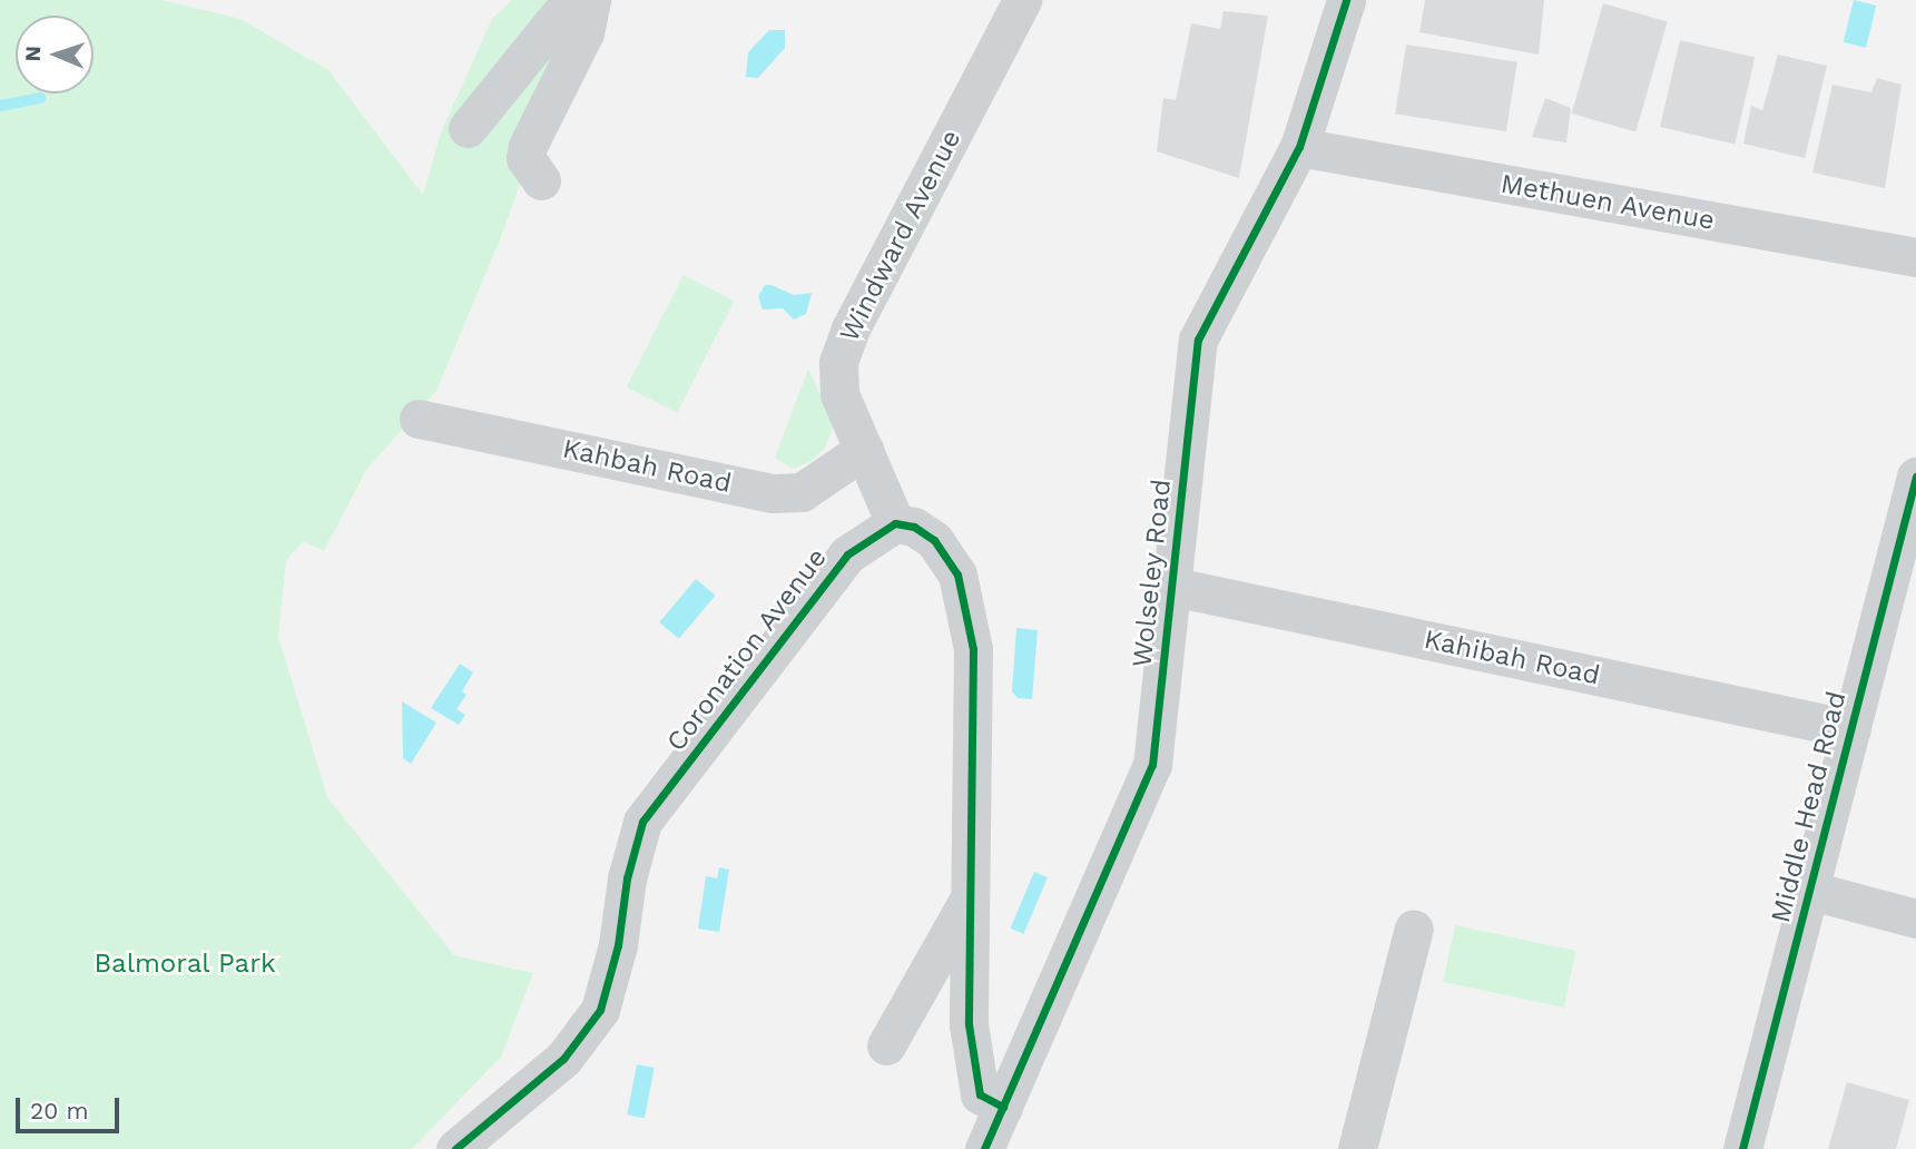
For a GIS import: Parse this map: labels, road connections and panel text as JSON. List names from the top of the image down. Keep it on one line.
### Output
{"streets":{"street":["Methuen Avenue","Windward Avenue","Kahbah Road","Wolseley Road","Coronation Avenue","Kahibah Road","Middle Head Road"]},"crossings":[["Methuen Avenue","Wolseley Road"],["Windward Avenue","Kahbah Road"],["Windward Avenue","Coronation Avenue"],["Wolseley Road","Kahibah Road"],["Kahibah Road","Middle Head Road"]],"parks":["Balmoral Park"],"scale_bar":"20 m","north":"left"}
